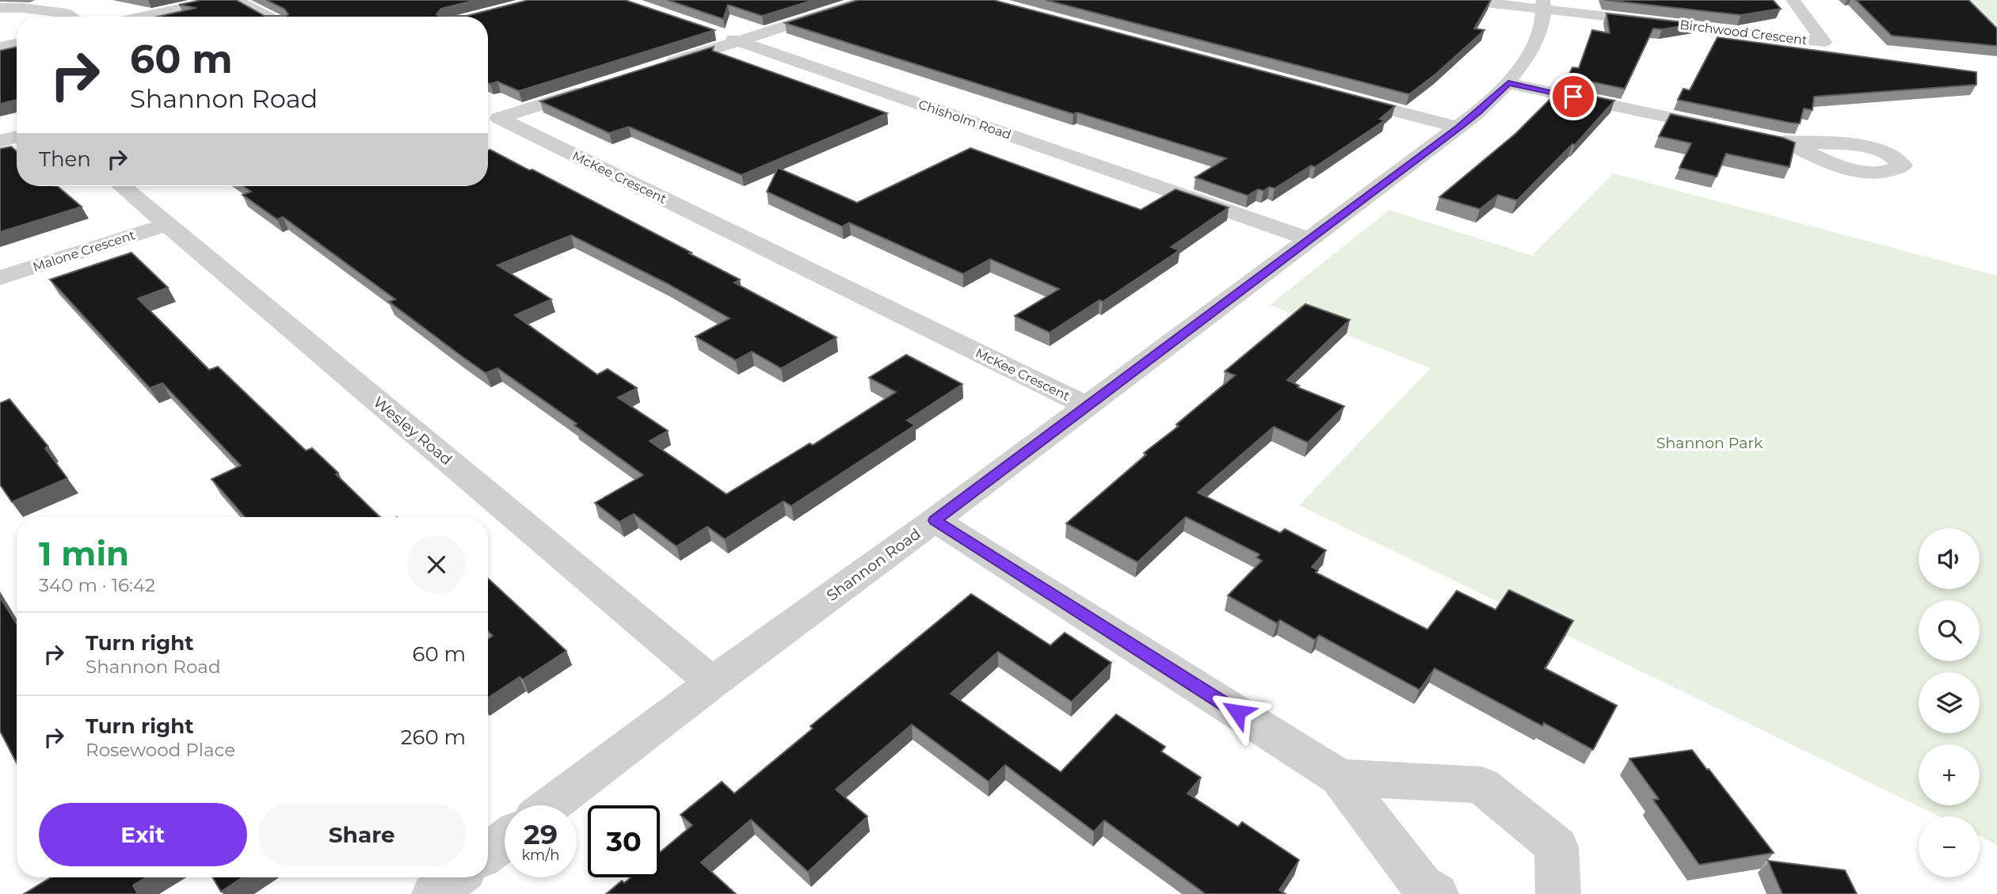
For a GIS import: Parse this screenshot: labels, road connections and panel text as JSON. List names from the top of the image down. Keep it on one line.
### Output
{"streets":{"street":["Birchwood Crescent","Chisholm Road","McKee Crescent","Malone Crescent","Wesley Road","Shannon Road"]},"crossings":[["Birchwood Crescent","Shannon Road"],["Chisholm Road","Shannon Road"],["McKee Crescent","Shannon Road"],["Malone Crescent","Wesley Road"],["Wesley Road","Shannon Road"]],"parks":["Shannon Park"],"page":{"turn":["60 m","Shannon Road"],"then":"Then","heading":["1 min","340 m · 16:42"],"map_buttons":["+","−"],"list":[{"name":"Turn right","note":"Shannon Road","value":"60 m"},{"name":"Turn right","note":"Rosewood Place","value":"260 m"}],"buttons":["Exit","Share"],"speed":"29 km/h","limit":"30"}}
